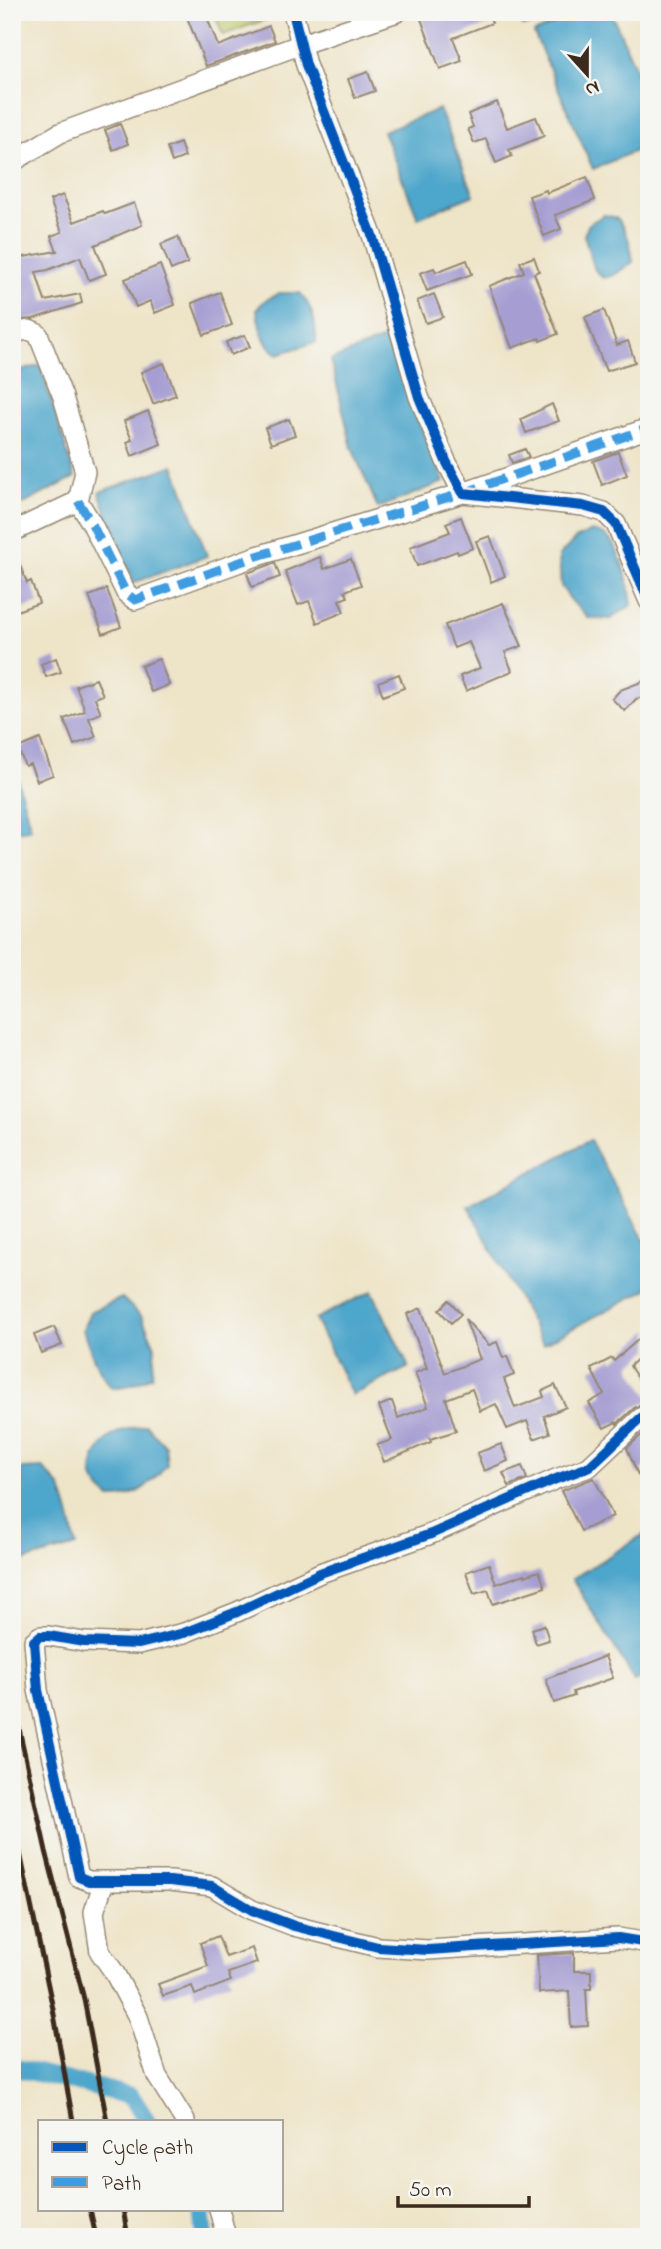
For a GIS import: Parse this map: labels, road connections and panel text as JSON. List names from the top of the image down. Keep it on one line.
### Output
{"legend":["Cycle path","Path"],"scale_bar":"50 m","north":"bottom"}
